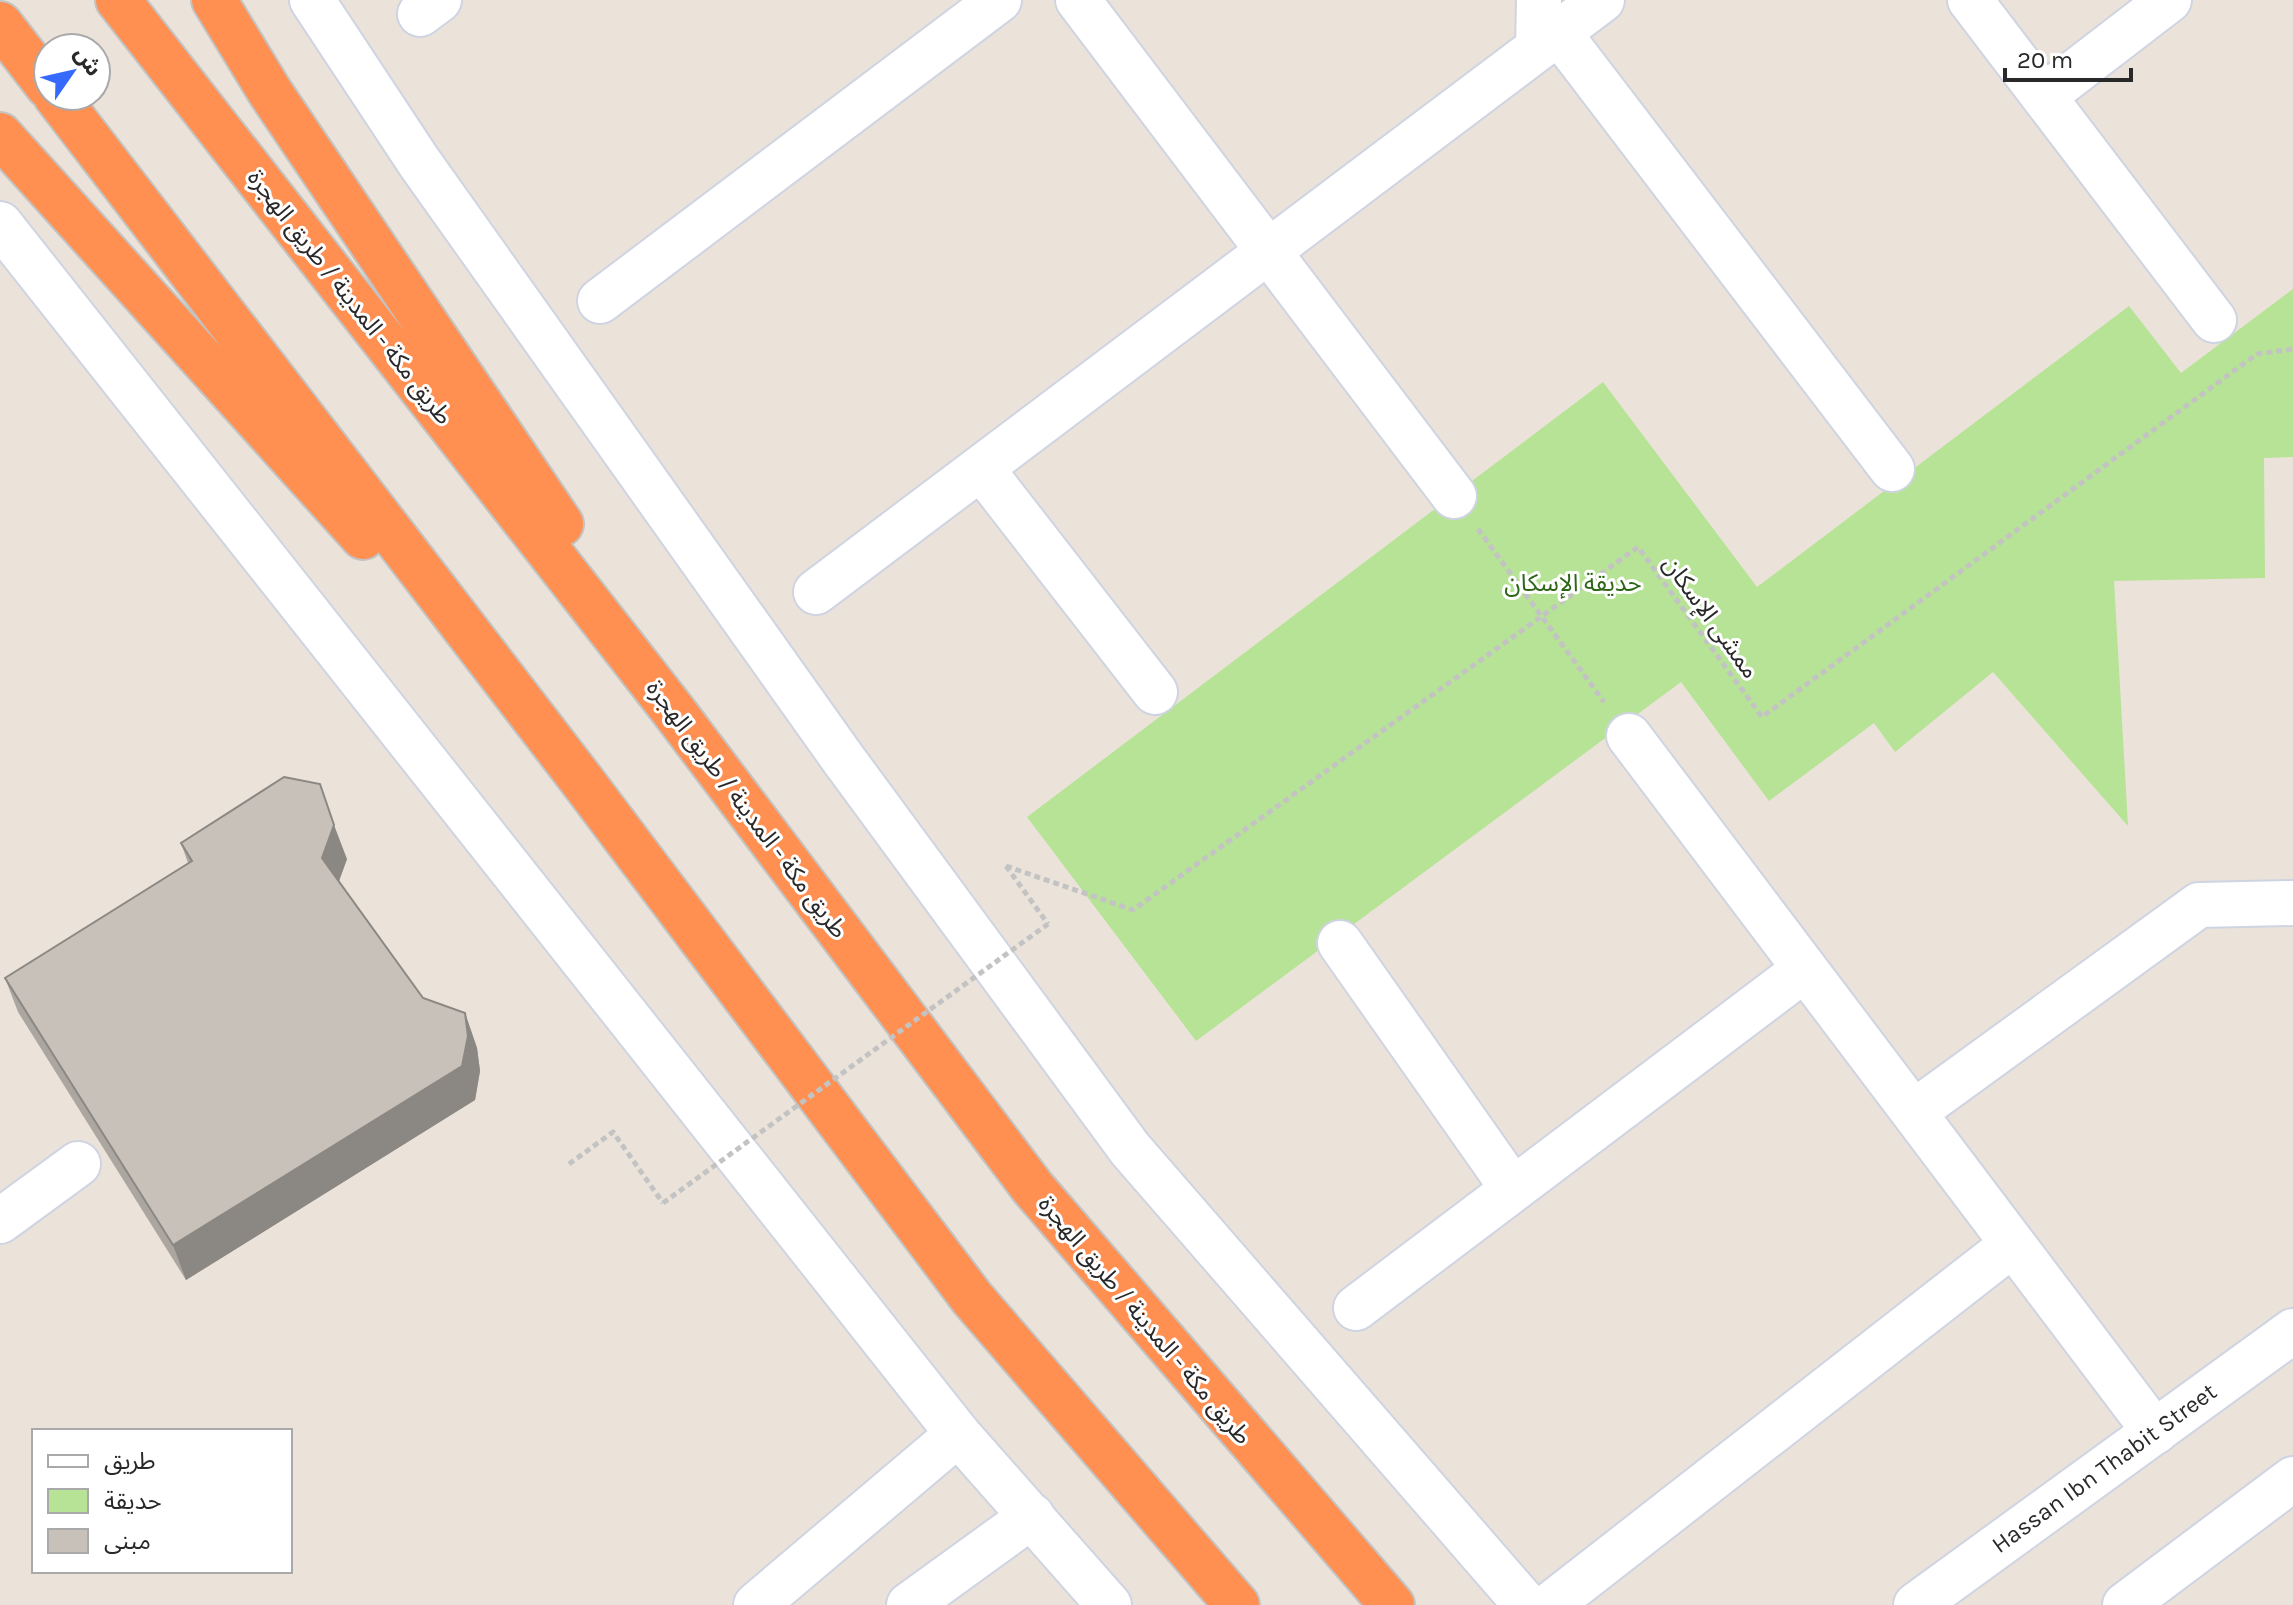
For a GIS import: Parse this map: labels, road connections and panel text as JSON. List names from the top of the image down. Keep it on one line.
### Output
{"streets":{"highway":["طريق مكة - المدينة / طريق الهجرة"],"street":["Hassan Ibn Thabit Street"],"path":["ممشى الإسكان"]},"parks":["حديقة الإسكان"],"legend":["طريق","حديقة","مبنى"],"scale_bar":"20 m","north":"top right"}
